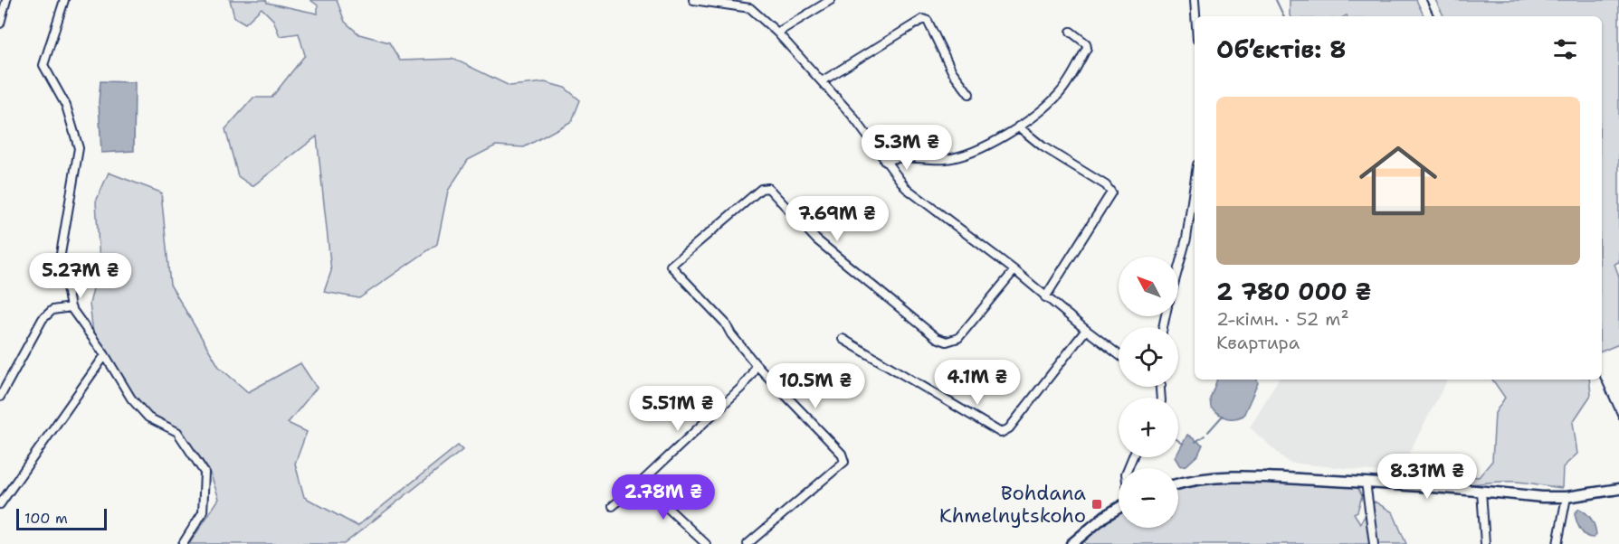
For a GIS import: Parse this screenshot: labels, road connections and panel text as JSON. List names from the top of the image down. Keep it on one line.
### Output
{"places":{"transit":["Bohdana Khmelnytskoho"]},"scale_bar":"100 m","north":"top left","page":{"heading":"Об’єктів: 8","list":[{"name":"2 780 000 ₴","note":"2-кімн. · 52 m² · Квартира"}],"price":["5.3M ₴","7.69M ₴","5.27M ₴","4.1M ₴","10.5M ₴","5.51M ₴","8.31M ₴","2.78M ₴"],"map_buttons":["+","−"],"scale":"100 m"}}
